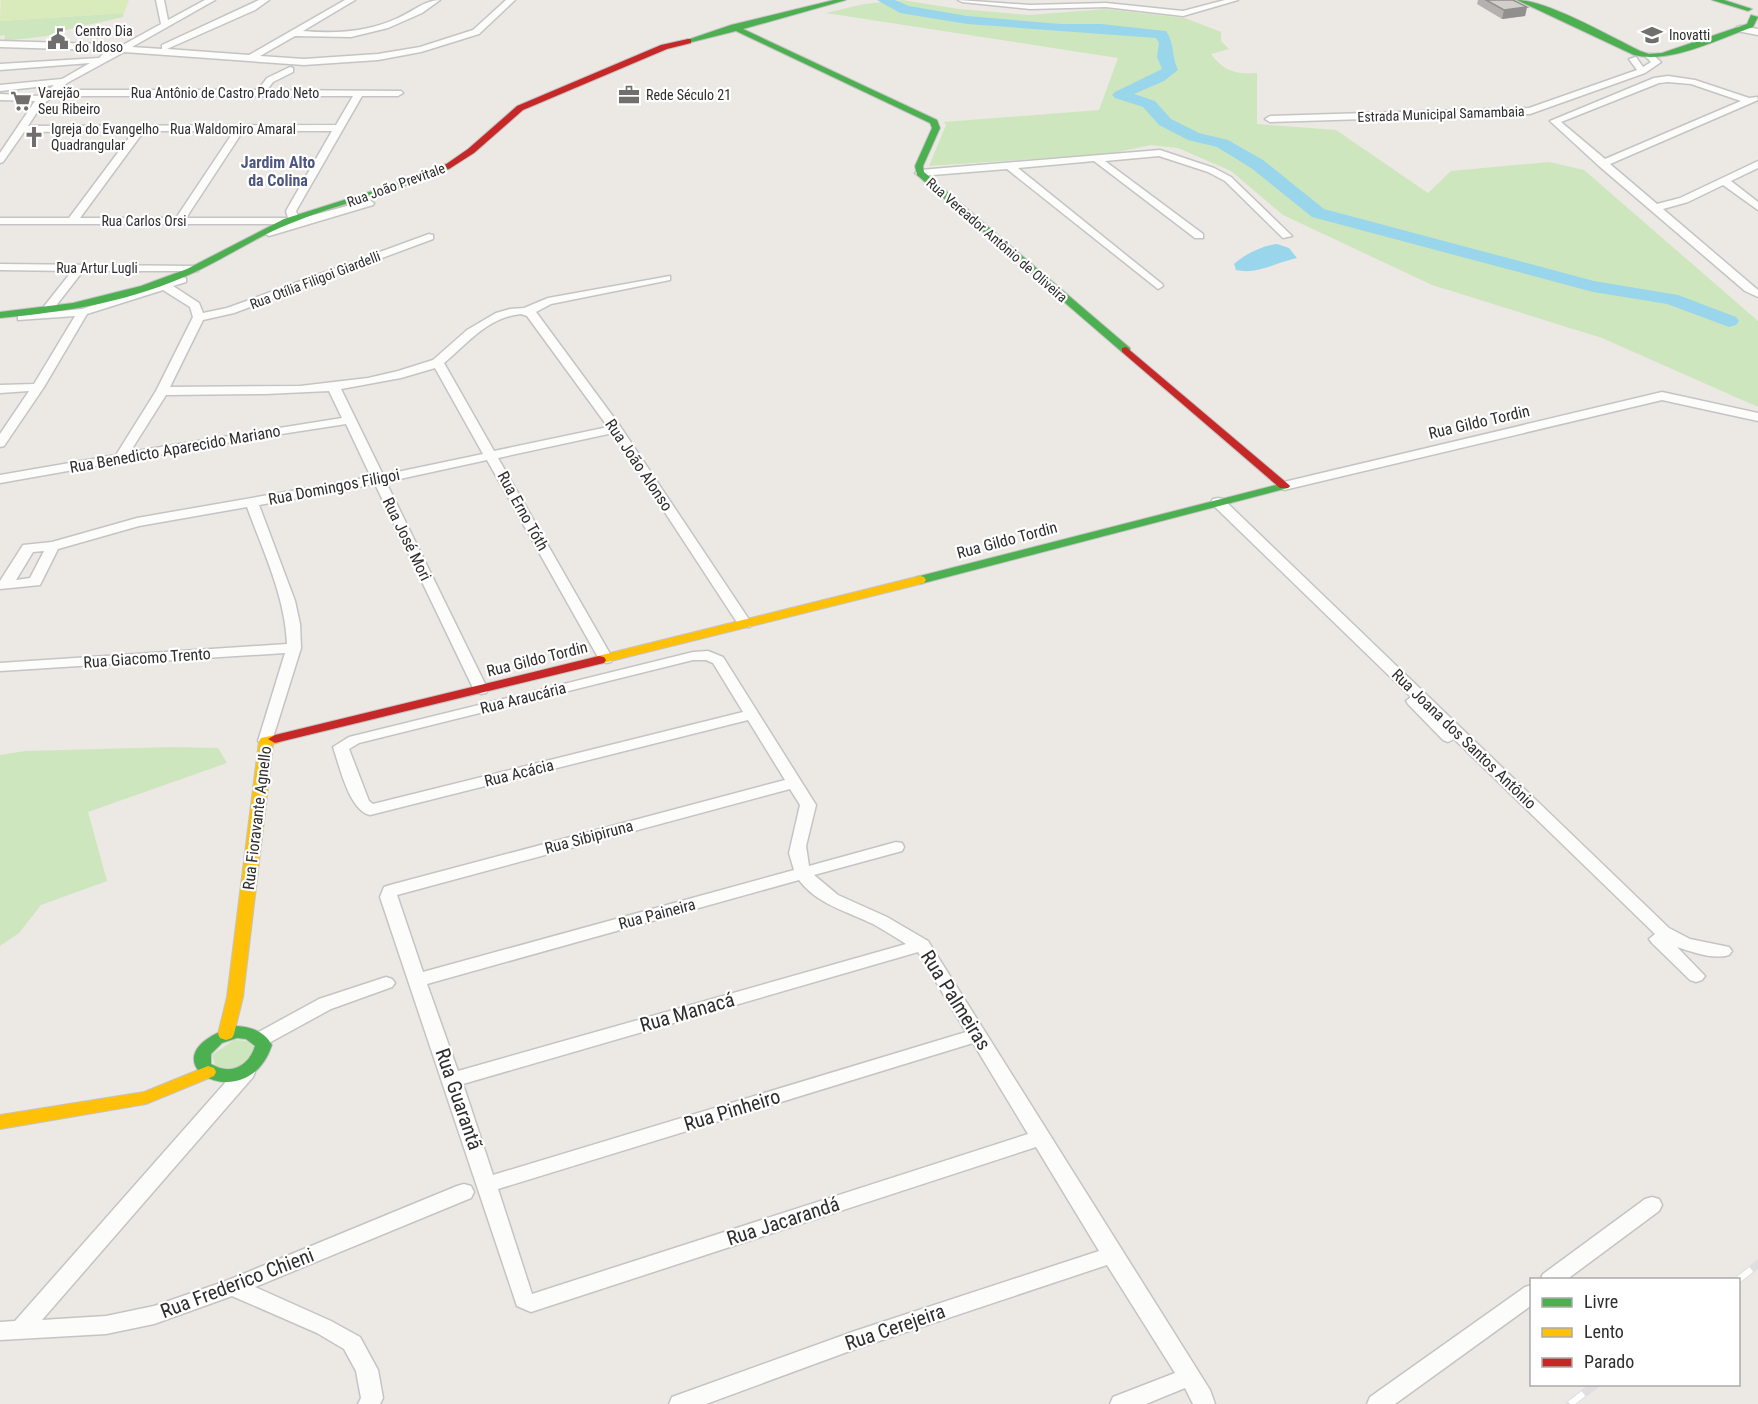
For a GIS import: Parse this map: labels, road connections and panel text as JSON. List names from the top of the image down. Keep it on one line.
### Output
{"streets":{"main road":["Rua João Previtale","Rua Vereador Antônio de Oliveira","Rua Gildo Tordin","Rua Fioravante Agnello"],"street":["Rua Antônio de Castro Prado Neto","Estrada Municipal Samambaia","Rua Waldomiro Amaral","Rua Carlos Orsi","Rua Artur Lugli","Rua Otília Filigoi Giardelli","Rua Benedicto Aparecido Mariano","Rua João Alonso","Rua Domingos Filigoi","Rua Erno Tóth","Rua José Mori","Rua Giacomo Trento","Rua Araucária","Rua Joana dos Santos Antônio","Rua Acácia","Rua Sibipiruna","Rua Paineira","Rua Palmeiras","Rua Manacá","Rua Guarantã","Rua Pinheiro","Rua Jacarandá","Rua Frederico Chieni","Rua Cerejeira"]},"crossings":[["Rua João Previtale","Rua Carlos Orsi"],["Rua João Previtale","Rua Vereador Antônio de Oliveira"],["Rua João Previtale","Rua Artur Lugli"],["Rua Vereador Antônio de Oliveira","Rua Gildo Tordin"],["Rua Gildo Tordin","Rua João Alonso"],["Rua Gildo Tordin","Rua Erno Tóth"],["Rua Gildo Tordin","Rua José Mori"],["Rua Gildo Tordin","Rua Joana dos Santos Antônio"],["Rua Gildo Tordin","Rua Fioravante Agnello"],["Rua Benedicto Aparecido Mariano","Rua José Mori"],["Rua João Alonso","Rua Domingos Filigoi"],["Rua Domingos Filigoi","Rua Erno Tóth"],["Rua Domingos Filigoi","Rua José Mori"],["Rua Domingos Filigoi","Rua Fioravante Agnello"],["Rua Giacomo Trento","Rua Fioravante Agnello"],["Rua Araucária","Rua Acácia"],["Rua Sibipiruna","Rua Guarantã"],["Rua Paineira","Rua Palmeiras"],["Rua Paineira","Rua Guarantã"],["Rua Palmeiras","Rua Manacá"],["Rua Palmeiras","Rua Pinheiro"],["Rua Palmeiras","Rua Jacarandá"],["Rua Palmeiras","Rua Cerejeira"],["Rua Manacá","Rua Guarantã"],["Rua Guarantã","Rua Pinheiro"],["Rua Guarantã","Rua Jacarandá"]],"districts":["Jardim Alto da Colina"],"places":{"school or university":["Inovatti"],"public building":["Centro Dia do Idoso"],"office":["Rede Século 21"],"supermarket":["Varejão Seu Ribeiro"],"church":["Igreja do Evangelho Quadrangular"]},"legend":["Livre","Lento","Parado"]}
